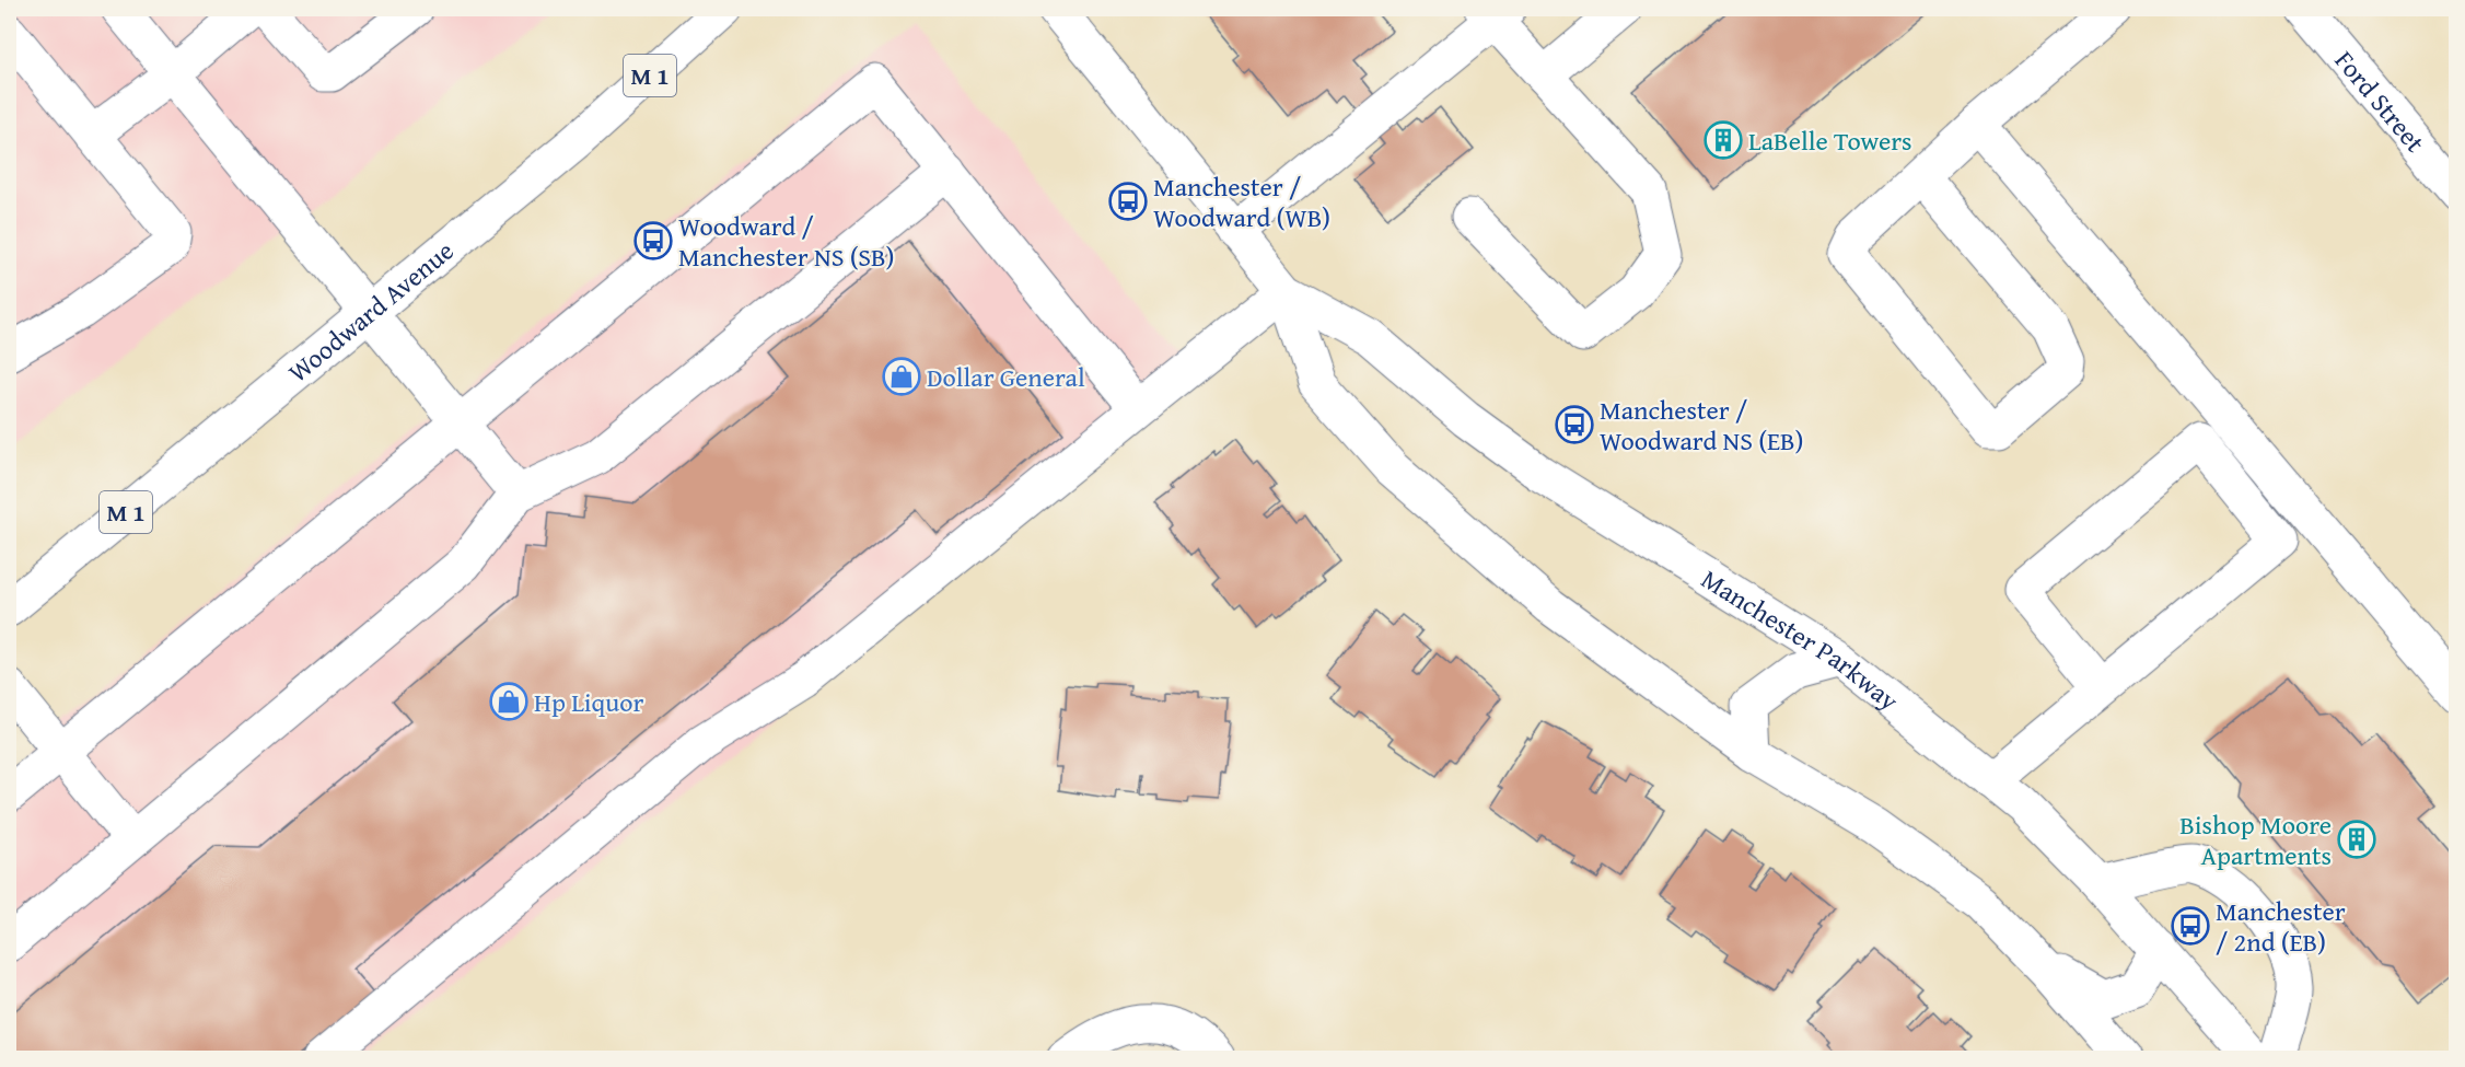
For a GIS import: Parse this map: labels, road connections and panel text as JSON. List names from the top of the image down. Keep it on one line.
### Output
{"streets":{"street":["M 1","Ford Street","Woodward Avenue","Manchester Parkway"]},"places":{"building":["LaBelle Towers","Bishop Moore Apartments"],"bus stop":["Manchester / Woodward (WB)","Woodward / Manchester NS (SB)","Manchester / Woodward NS (EB)","Manchester / 2nd (EB)"],"shop":["Dollar General","Hp Liquor"]}}
